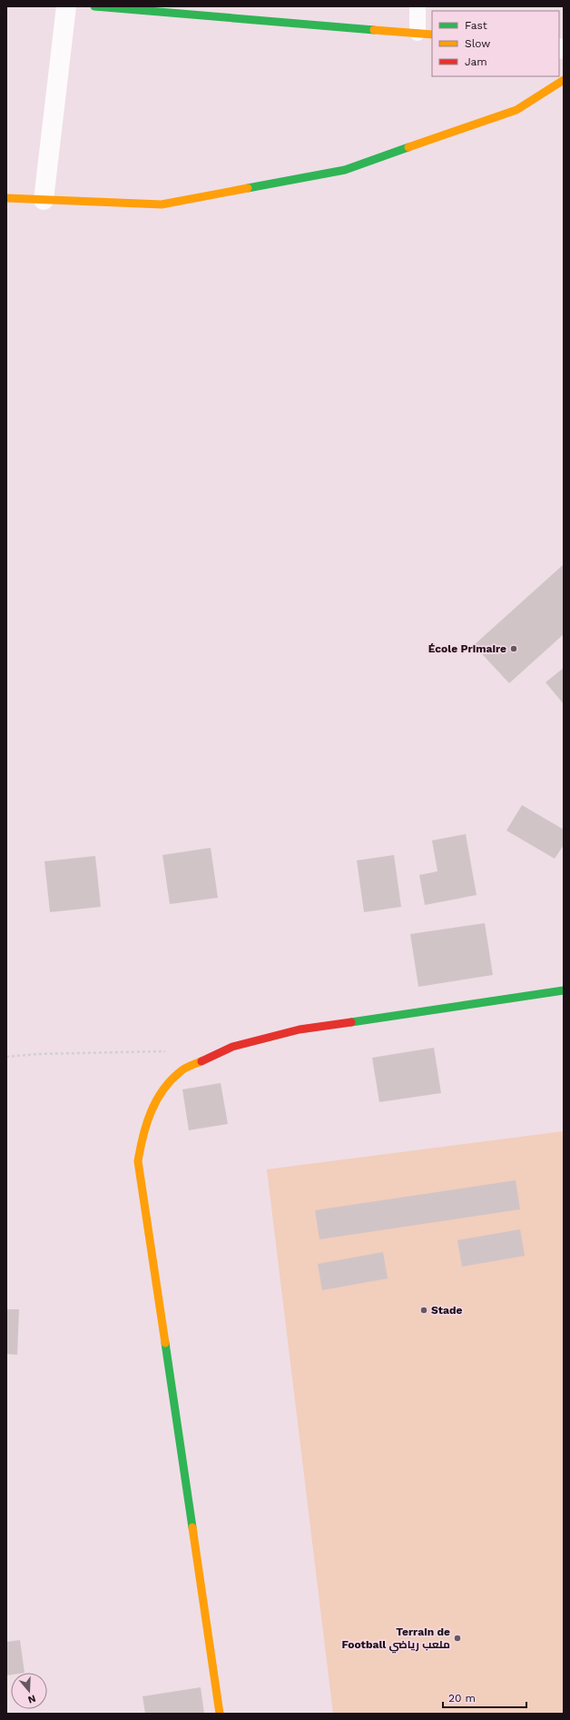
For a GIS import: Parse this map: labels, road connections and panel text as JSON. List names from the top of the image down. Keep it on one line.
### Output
{"places":["École Primaire","Stade","Terrain de Football ملعب رياضي"],"legend":["Fast","Slow","Jam"],"scale_bar":"20 m","north":"bottom"}
